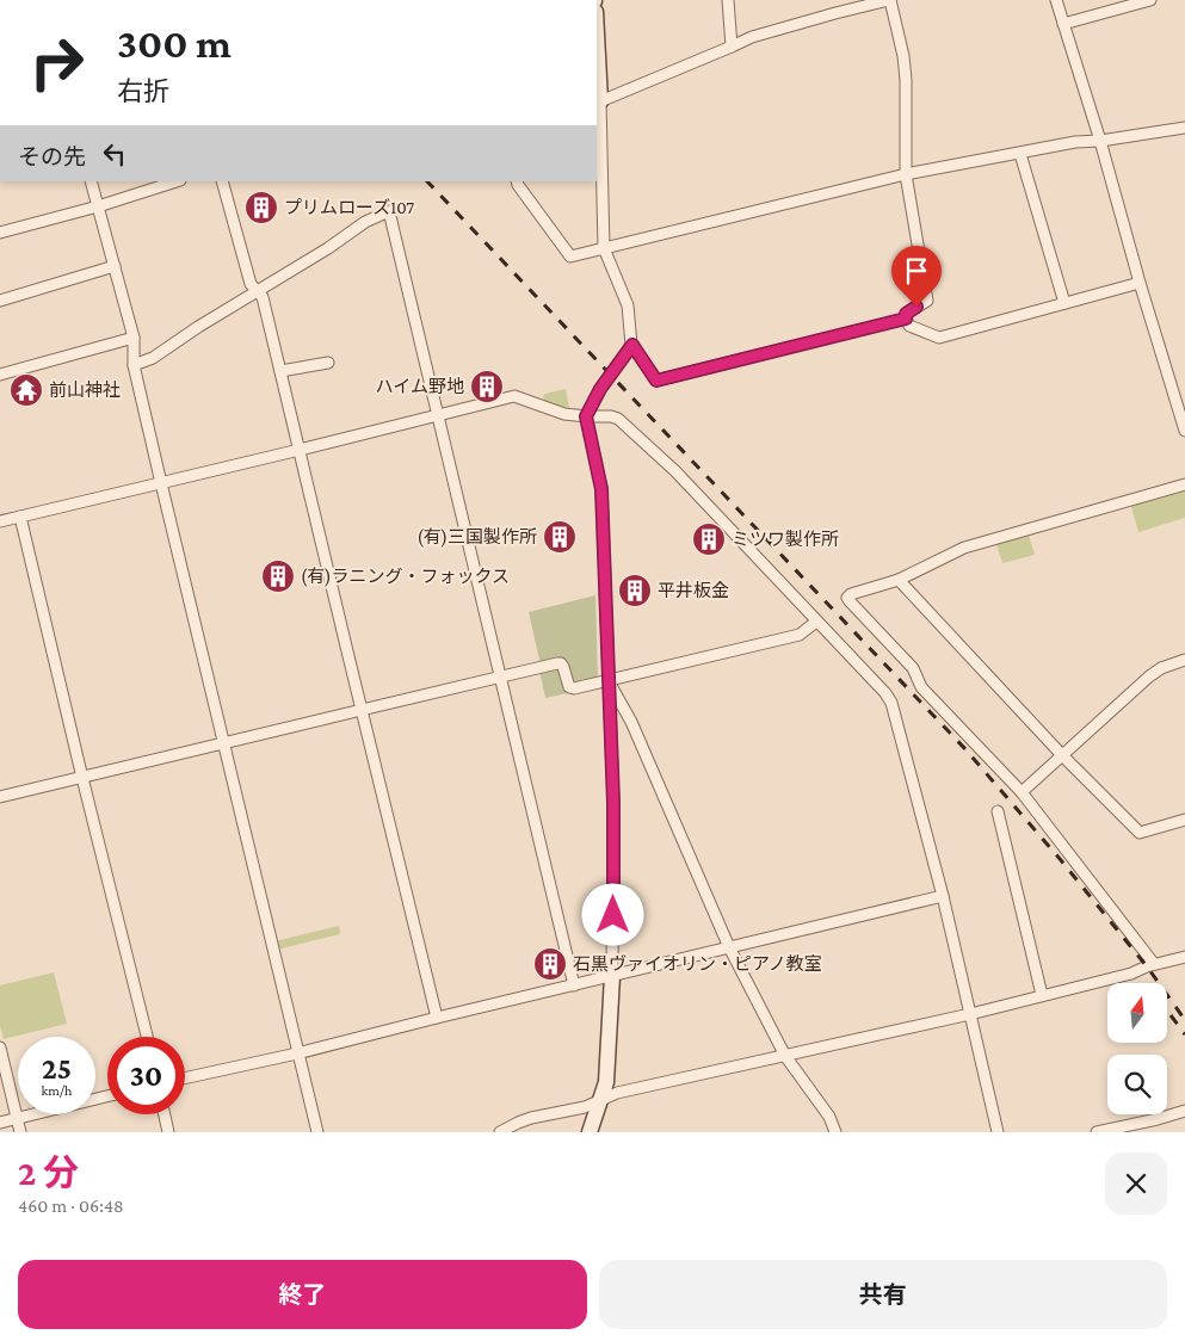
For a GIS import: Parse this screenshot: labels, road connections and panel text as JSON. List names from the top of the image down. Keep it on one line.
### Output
{"places":{"building":["プリムローズ107","ハイム野地","(有)三国製作所","ミツワ製作所","(有)ラニング・フォックス","平井板金","石黒ヴァイオリン・ピアノ教室"],"temple":["前山神社"]},"north":"top","page":{"turn":["300 m","右折"],"then":"その先","speed":"25 km/h","limit":"30","heading":["2 分","460 m · 06:48"],"buttons":["終了","共有"]}}
